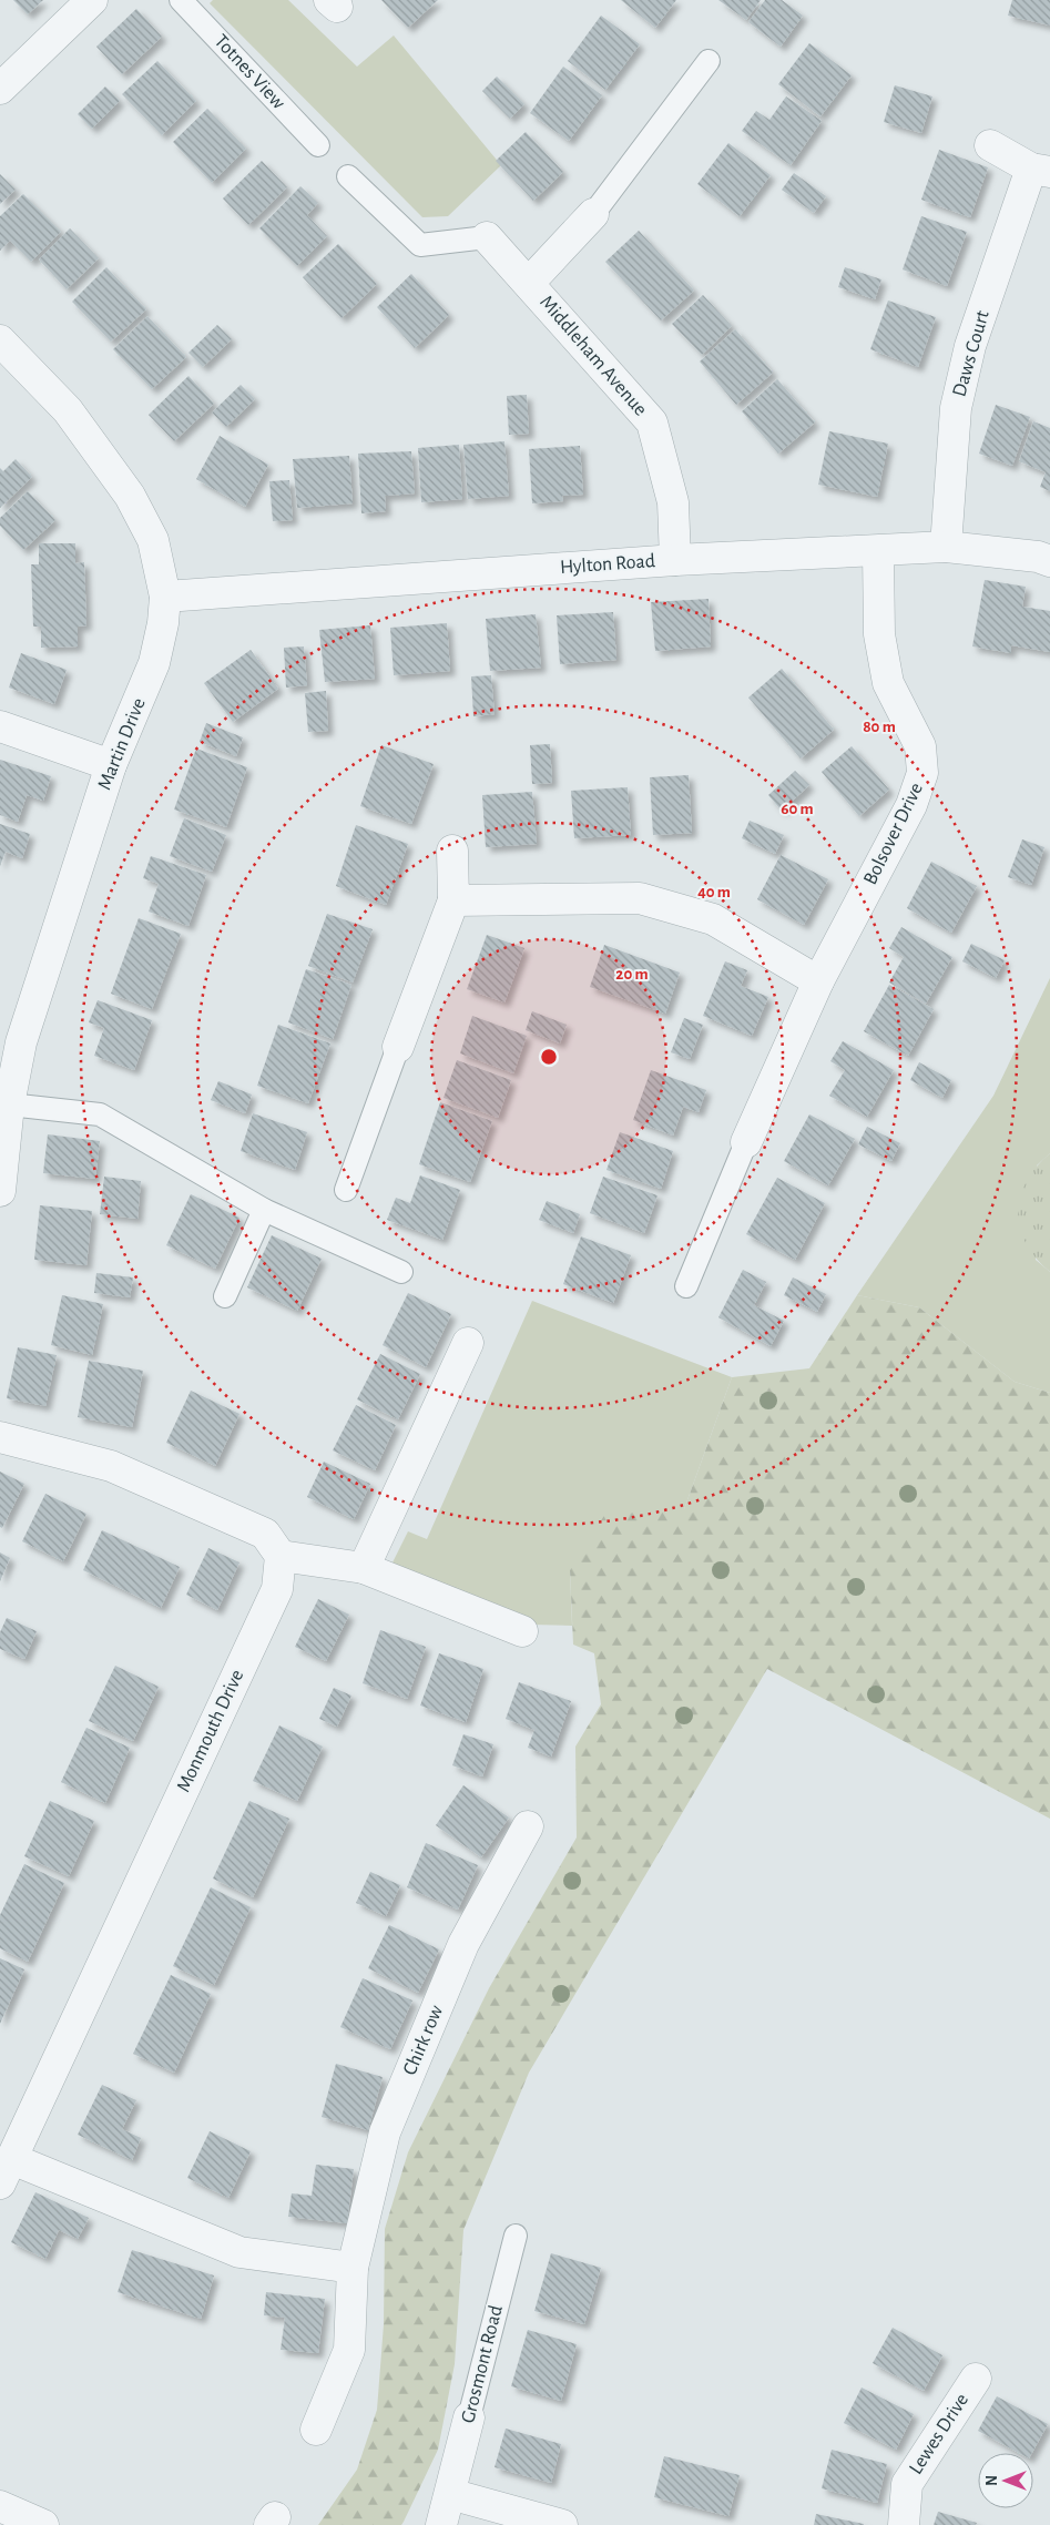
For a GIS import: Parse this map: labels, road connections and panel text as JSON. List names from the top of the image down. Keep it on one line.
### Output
{"streets":{"street":["Daws Court","Middleham Avenue","Hylton Road","Martin Drive","Bolsover Drive","Monmouth Drive","Chirk row","Grosmont Road","Lewes Drive"],"lane":["Totnes View"]},"crossings":[["Daws Court","Hylton Road"],["Middleham Avenue","Hylton Road"],["Hylton Road","Martin Drive"],["Hylton Road","Bolsover Drive"]],"north":"left","rings":["80 m","60 m","40 m","20 m"]}
